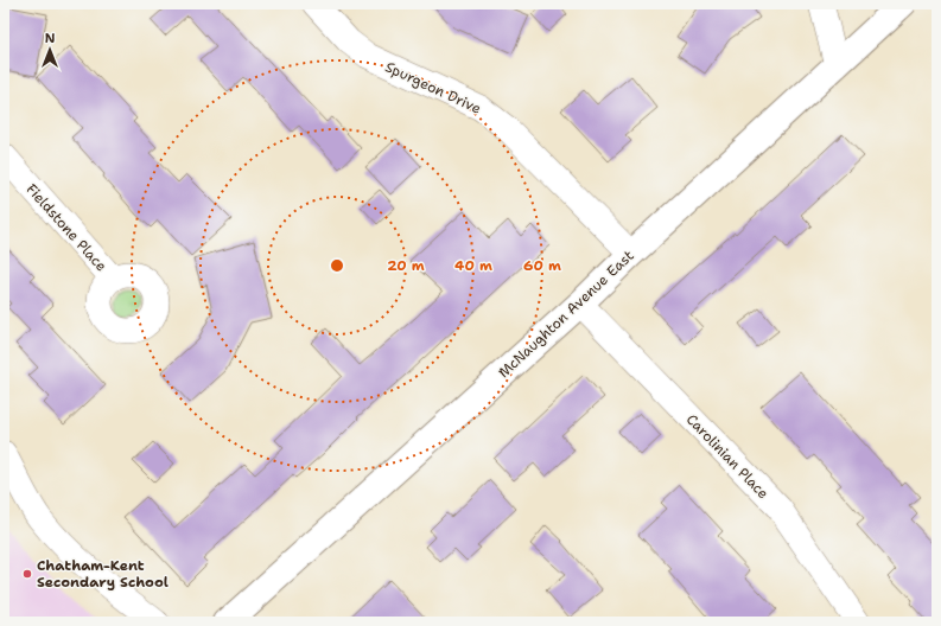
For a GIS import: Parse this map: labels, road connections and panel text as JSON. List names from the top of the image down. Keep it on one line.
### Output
{"streets":{"main road":["McNaughton Avenue East"],"street":["Spurgeon Drive","Fieldstone Place","Carolinian Place"]},"crossings":[["Spurgeon Drive","McNaughton Avenue East"],["McNaughton Avenue East","Carolinian Place"]],"places":["Chatham-Kent Secondary School"],"north":"top","rings":["20 m","40 m","60 m"]}
